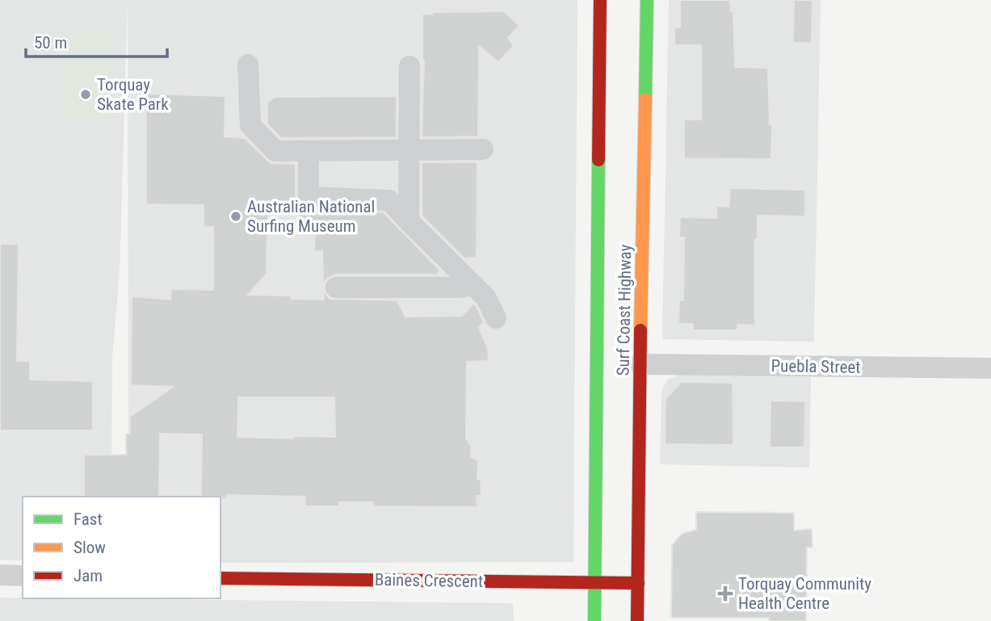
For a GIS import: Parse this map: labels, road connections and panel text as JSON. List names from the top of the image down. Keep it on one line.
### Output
{"streets":{"main road":["Surf Coast Highway","Baines Crescent"],"street":["Puebla Street"]},"crossings":[["Surf Coast Highway","Puebla Street"],["Surf Coast Highway","Baines Crescent"]],"places":{"other":["Torquay Skate Park","Australian National Surfing Museum"],"health":["Torquay Community Health Centre"]},"legend":["Fast","Slow","Jam"],"scale_bar":"50 m"}
